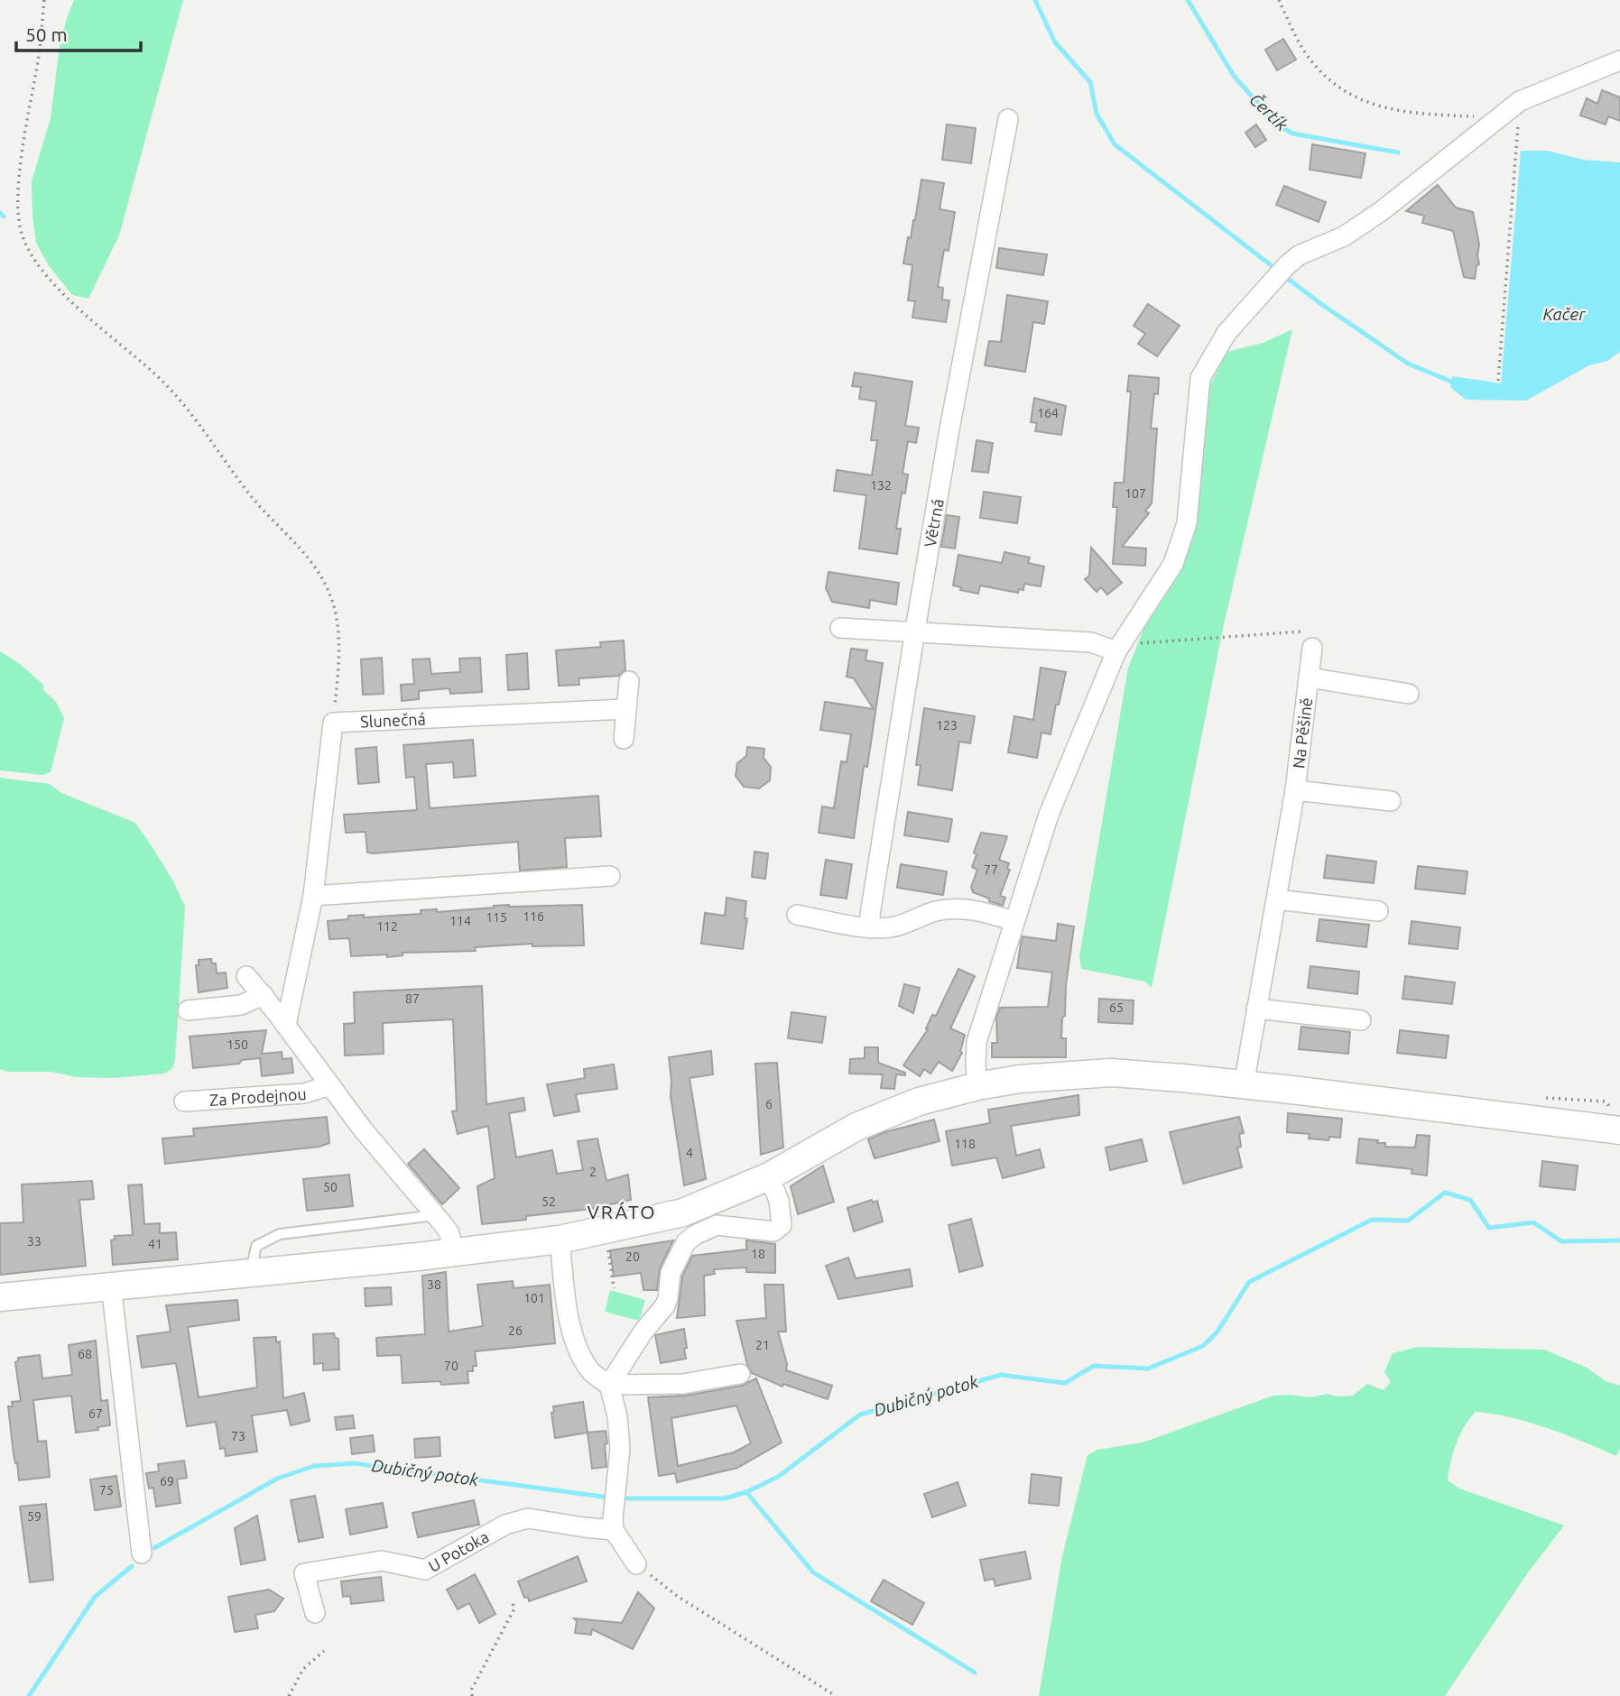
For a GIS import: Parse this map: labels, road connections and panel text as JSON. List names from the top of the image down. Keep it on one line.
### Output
{"streets":{"street":["Větrná","Slunečná","Na Pěšině","Za Prodejnou","U Potoka"]},"districts":["VRÁTO"],"water":["Čertík","Kačer","Dubičný potok"],"house_numbers":["164","132","107","123","77","116","115","114","112","87","65","150","6","118","4","2","50","52","33","41","18","20","38","101","26","21","68","70","67","73","69","75","59"],"scale_bar":"50 m"}
